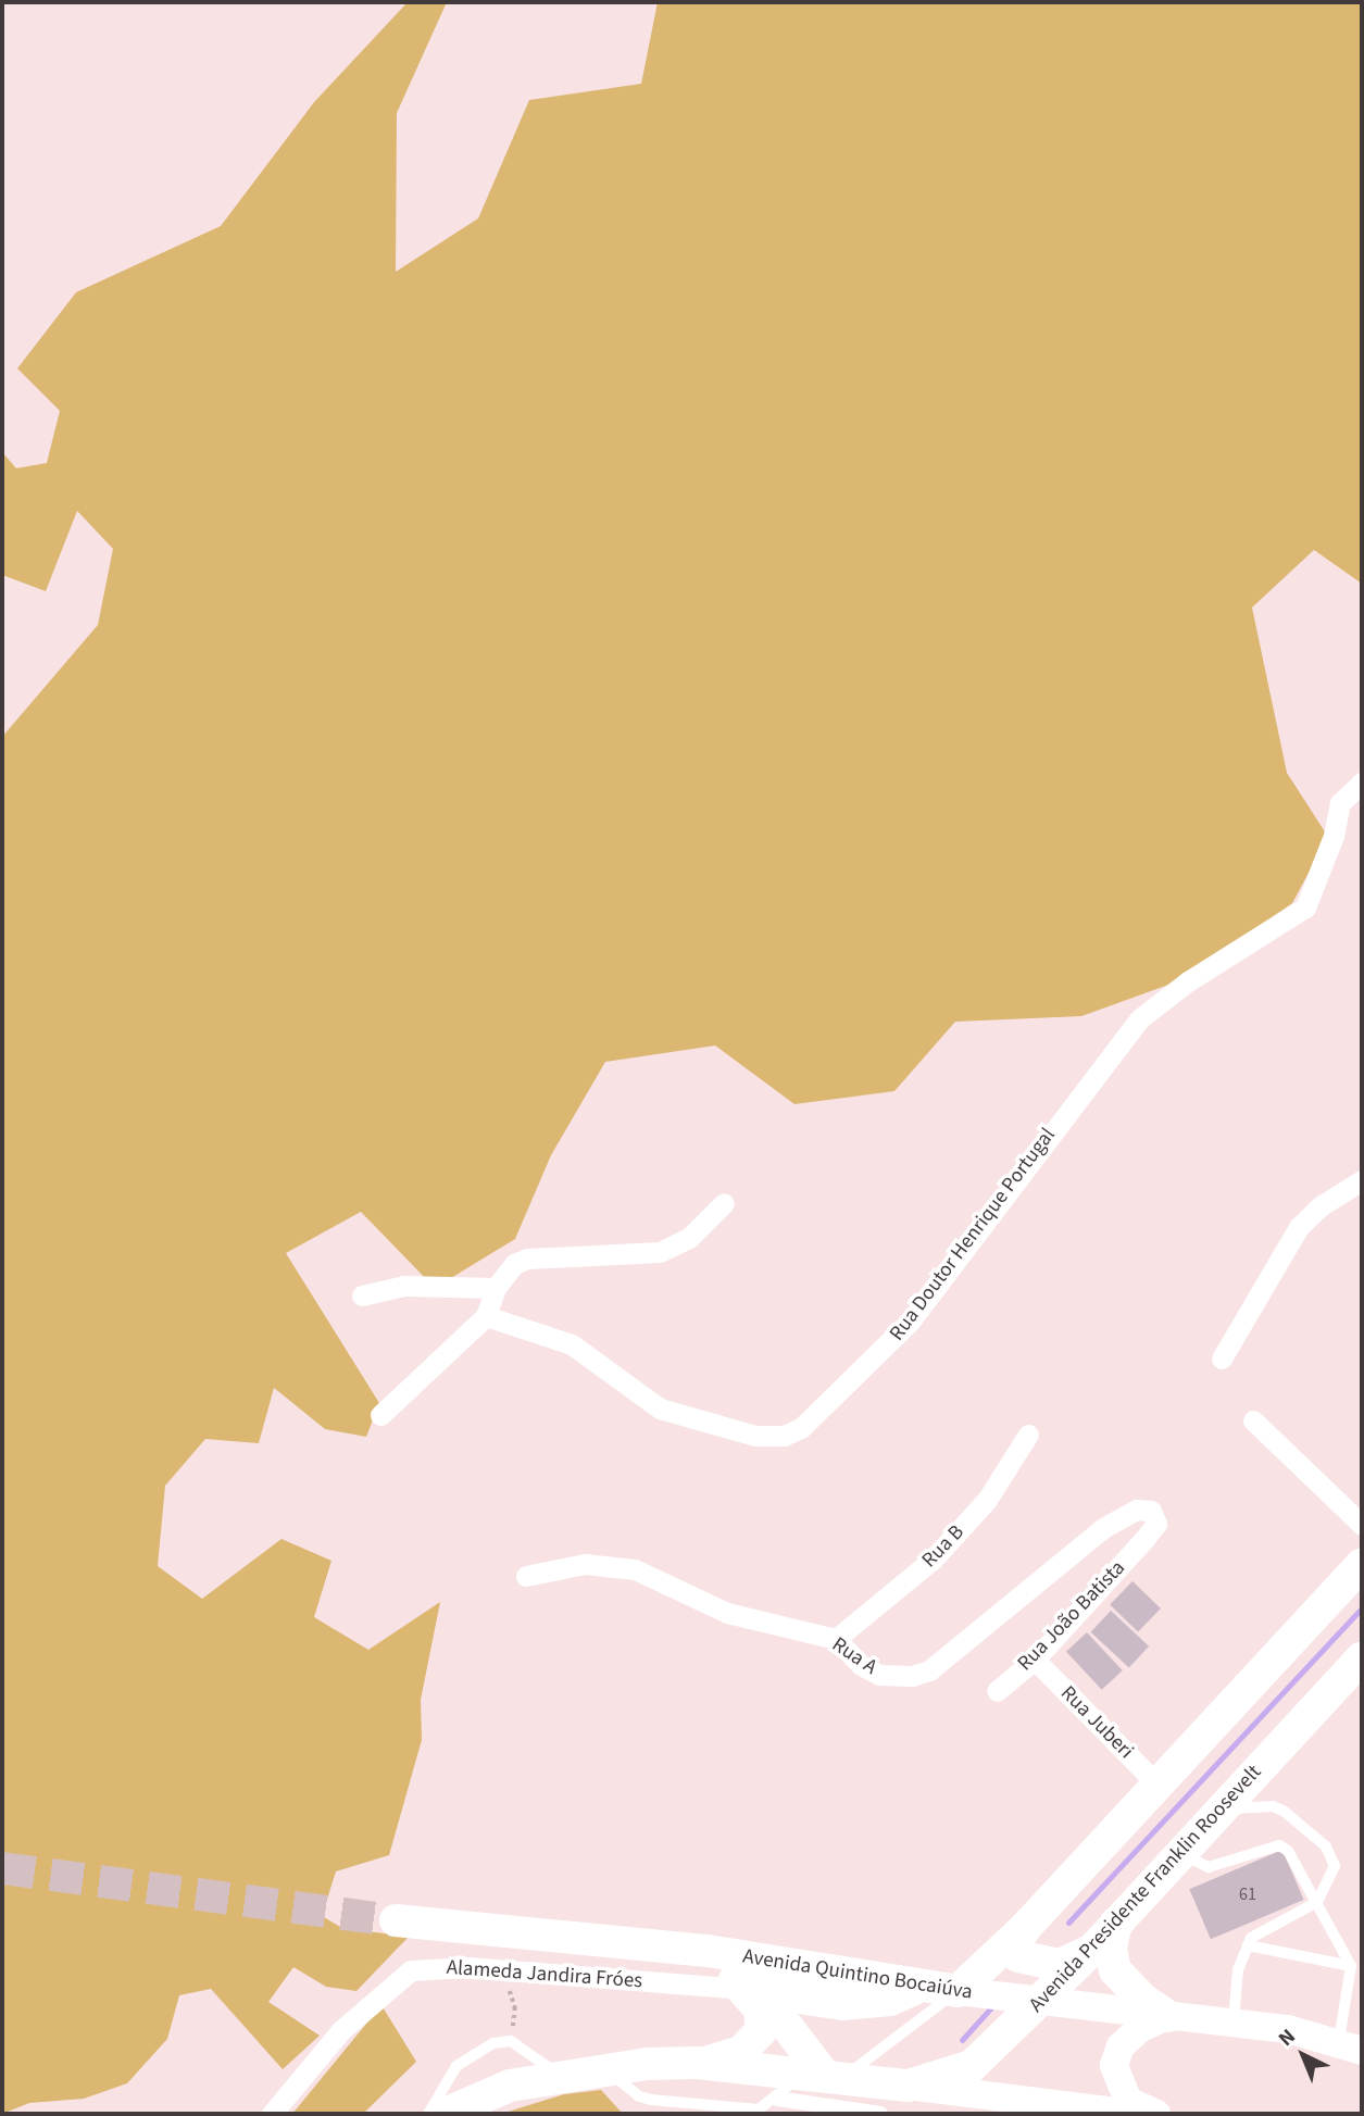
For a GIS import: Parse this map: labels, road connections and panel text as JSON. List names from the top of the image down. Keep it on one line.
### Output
{"streets":{"main road":["Avenida Presidente Franklin Roosevelt","Avenida Quintino Bocaiúva"],"street":["Rua Doutor Henrique Portugal","Rua B","Rua João Batista","Rua A","Rua Juberi","Alameda Jandira Fróes"]},"crossings":[["Rua B","Rua A"],["Rua João Batista","Rua A"],["Rua João Batista","Rua Juberi"],["Avenida Presidente Franklin Roosevelt","Avenida Quintino Bocaiúva"]],"house_numbers":["61"],"north":"top left"}
